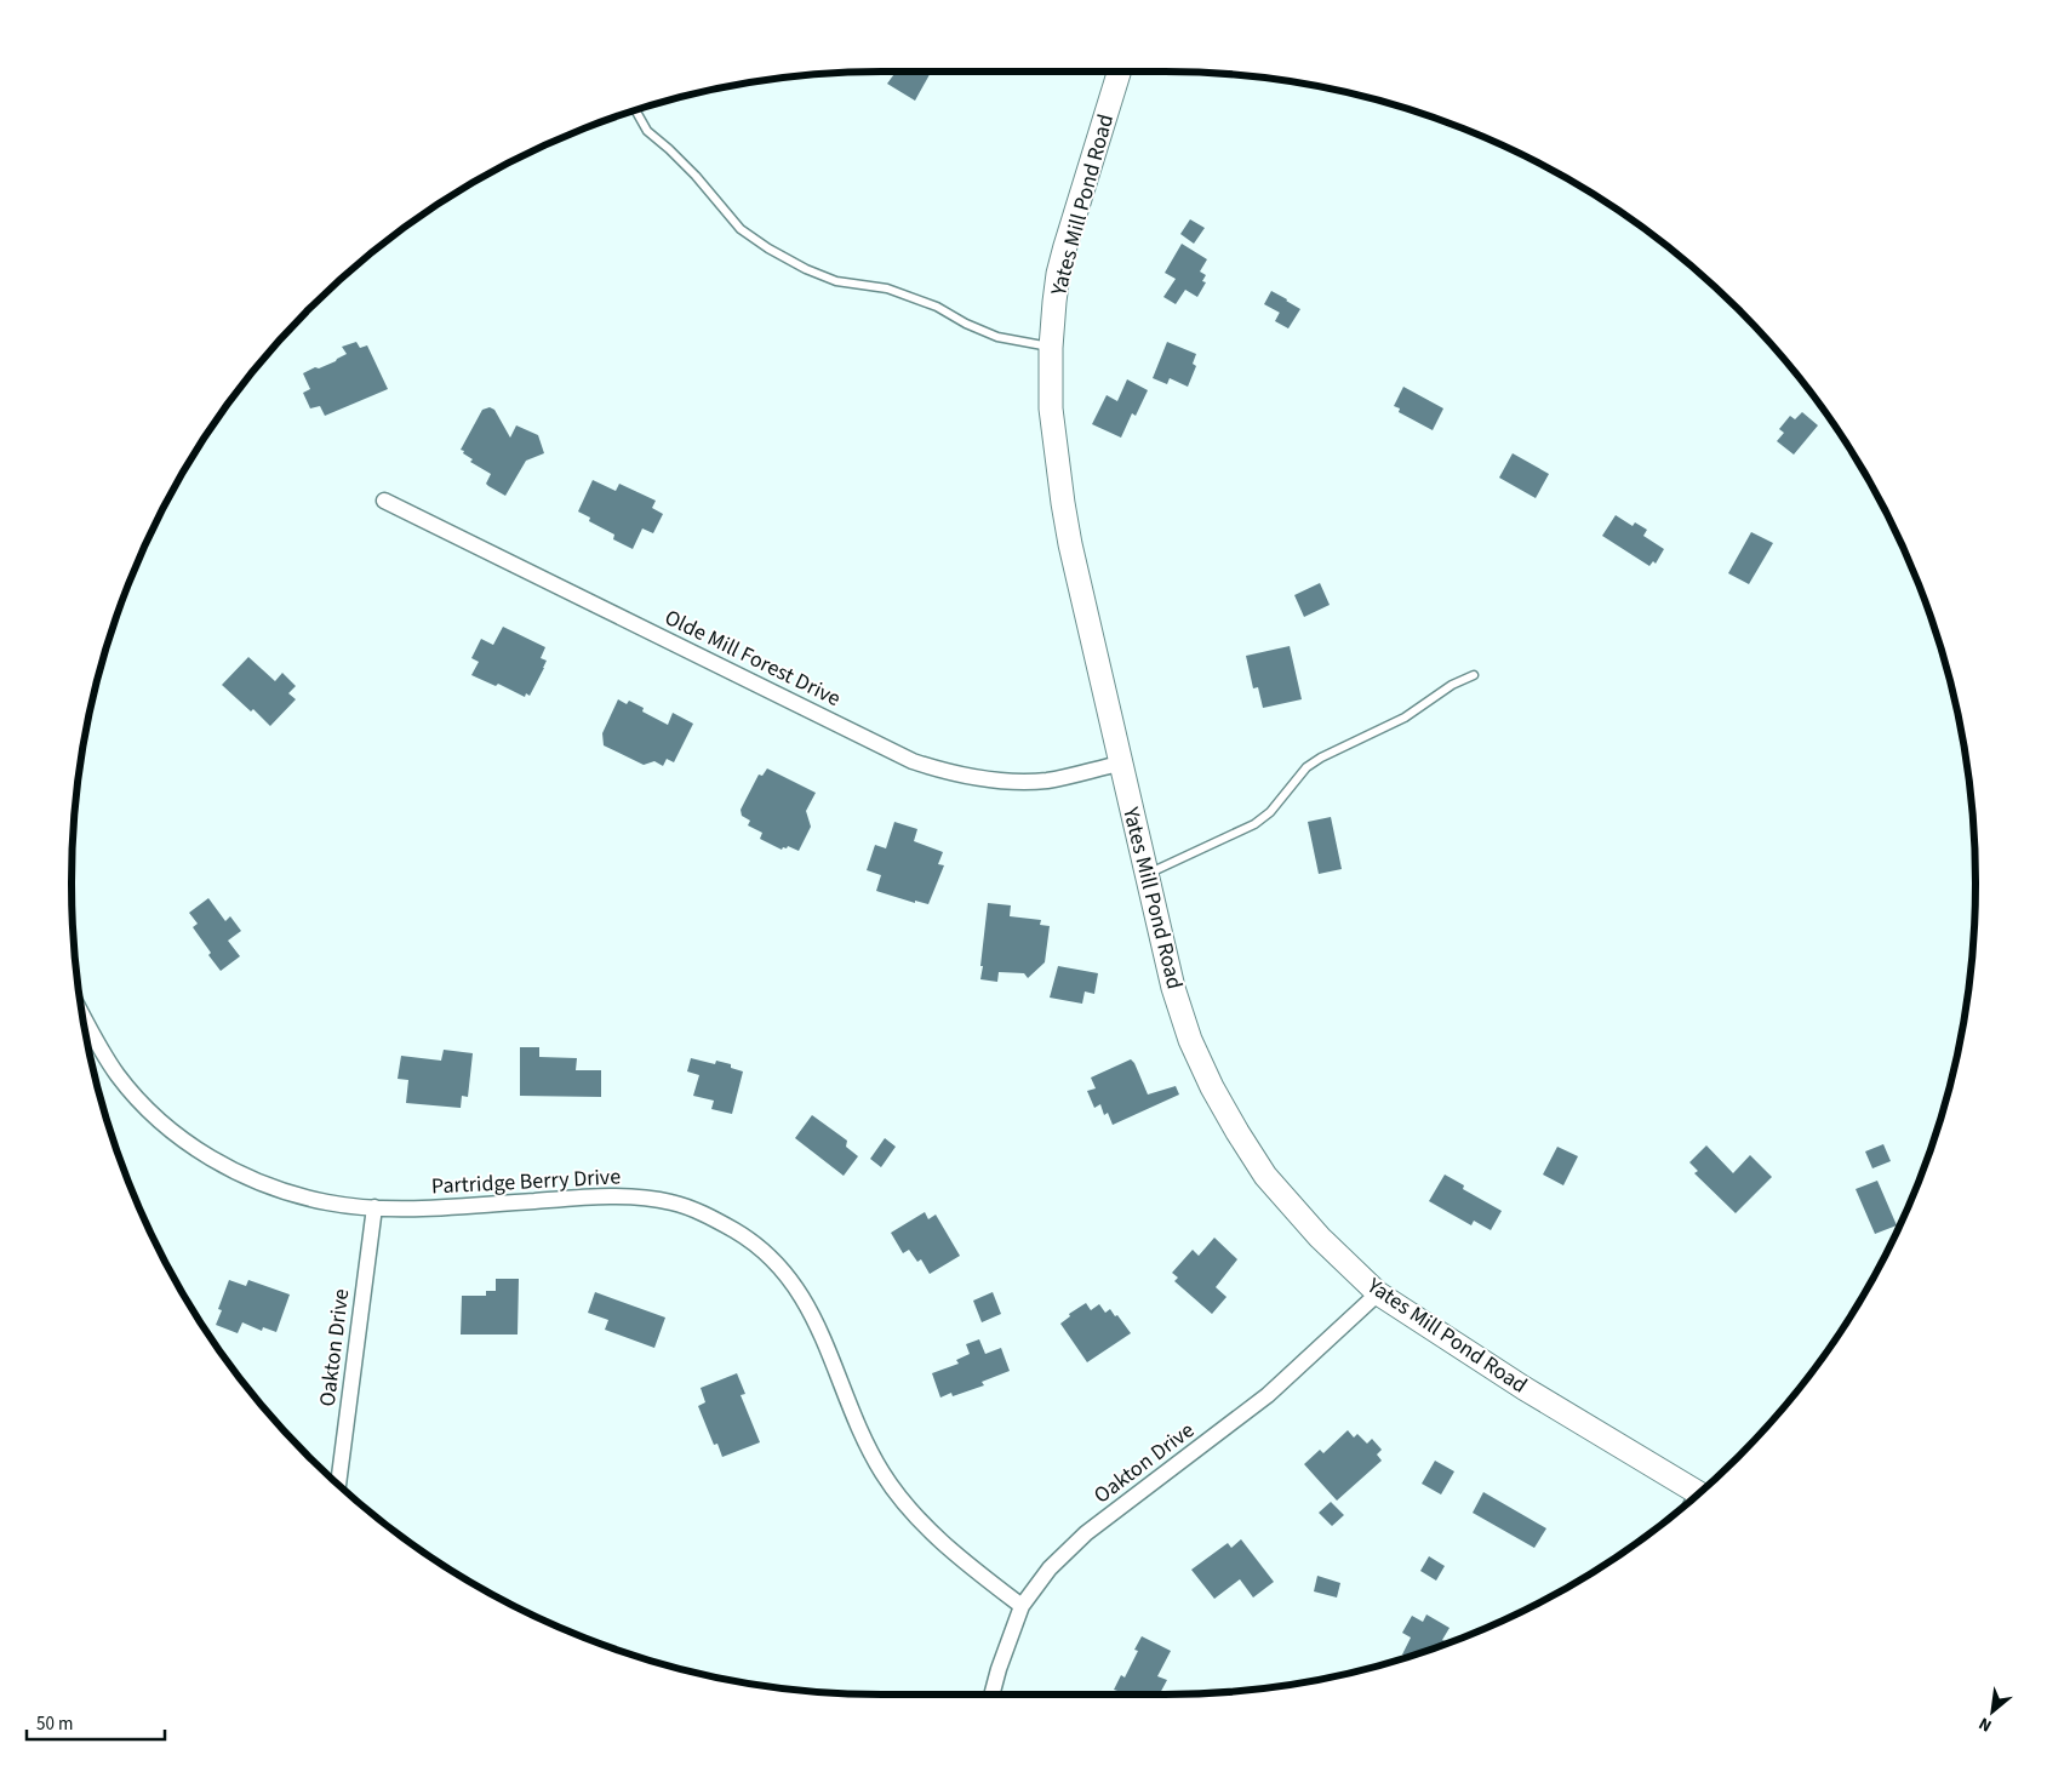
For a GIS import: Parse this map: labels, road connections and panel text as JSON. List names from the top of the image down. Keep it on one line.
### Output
{"streets":{"street":["Yates Mill Pond Road","Olde Mill Forest Drive","Partridge Berry Drive","Oakton Drive"]},"crossings":[["Yates Mill Pond Road","Olde Mill Forest Drive"],["Yates Mill Pond Road","Oakton Drive"],["Partridge Berry Drive","Oakton Drive"]],"scale_bar":"50 m","north":"bottom left"}
